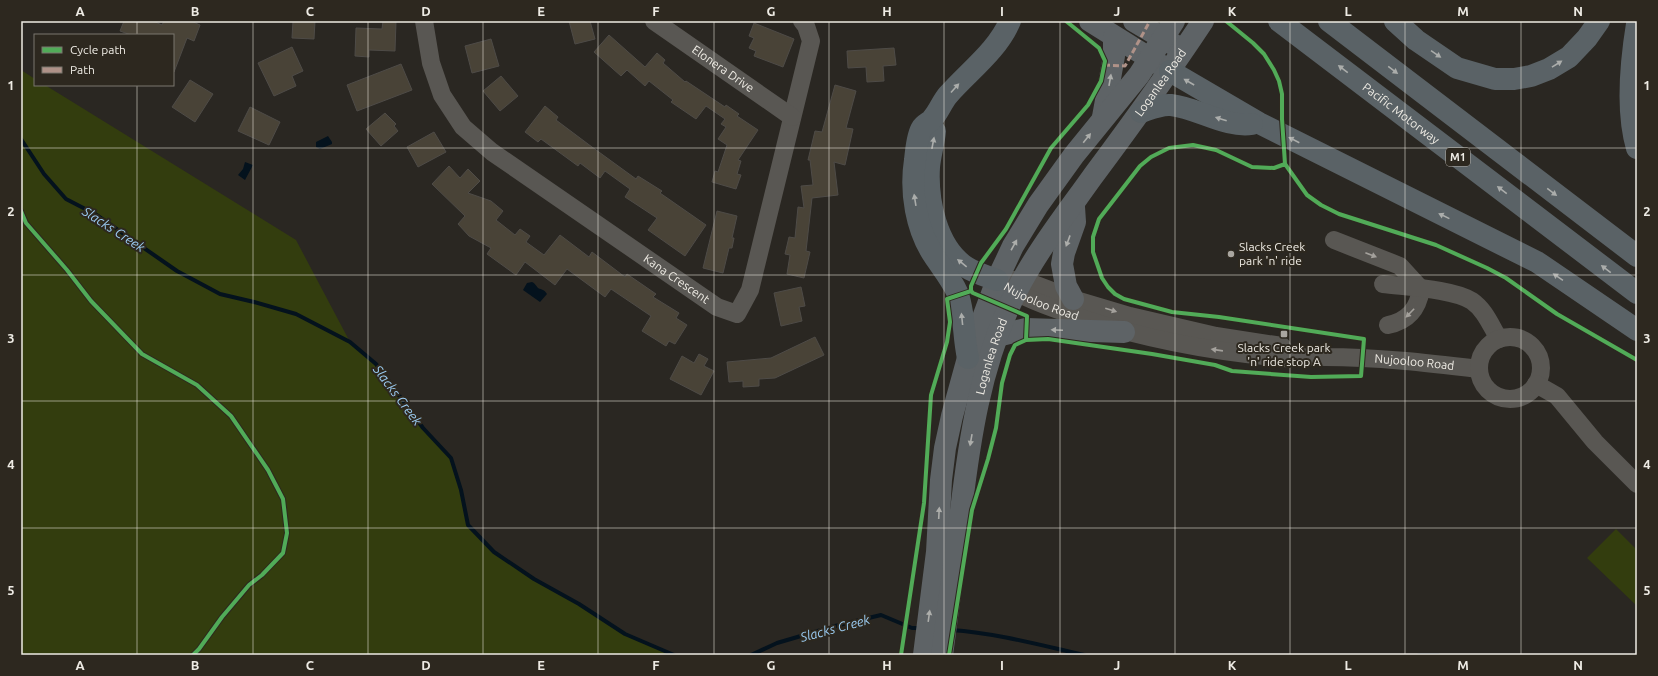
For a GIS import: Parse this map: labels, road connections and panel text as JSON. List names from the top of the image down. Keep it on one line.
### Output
{"streets":{"highway":["Pacific Motorway","M1"],"main road":["Loganlea Road"],"street":["Elonera Drive","Kana Crescent","Nujooloo Road"]},"crossings":[["Elonera Drive","Kana Crescent"],["Loganlea Road","Nujooloo Road"]],"water":["Slacks Creek"],"places":{"other":["Slacks Creek park 'n' ride"],"transit":["Slacks Creek park 'n' ride stop A"]},"legend":["Cycle path","Path"],"grid":{"columns":["A","B","C","D","E","F","G","H","I","J","K","L","M","N"],"rows":["1","2","3","4","5"]}}
